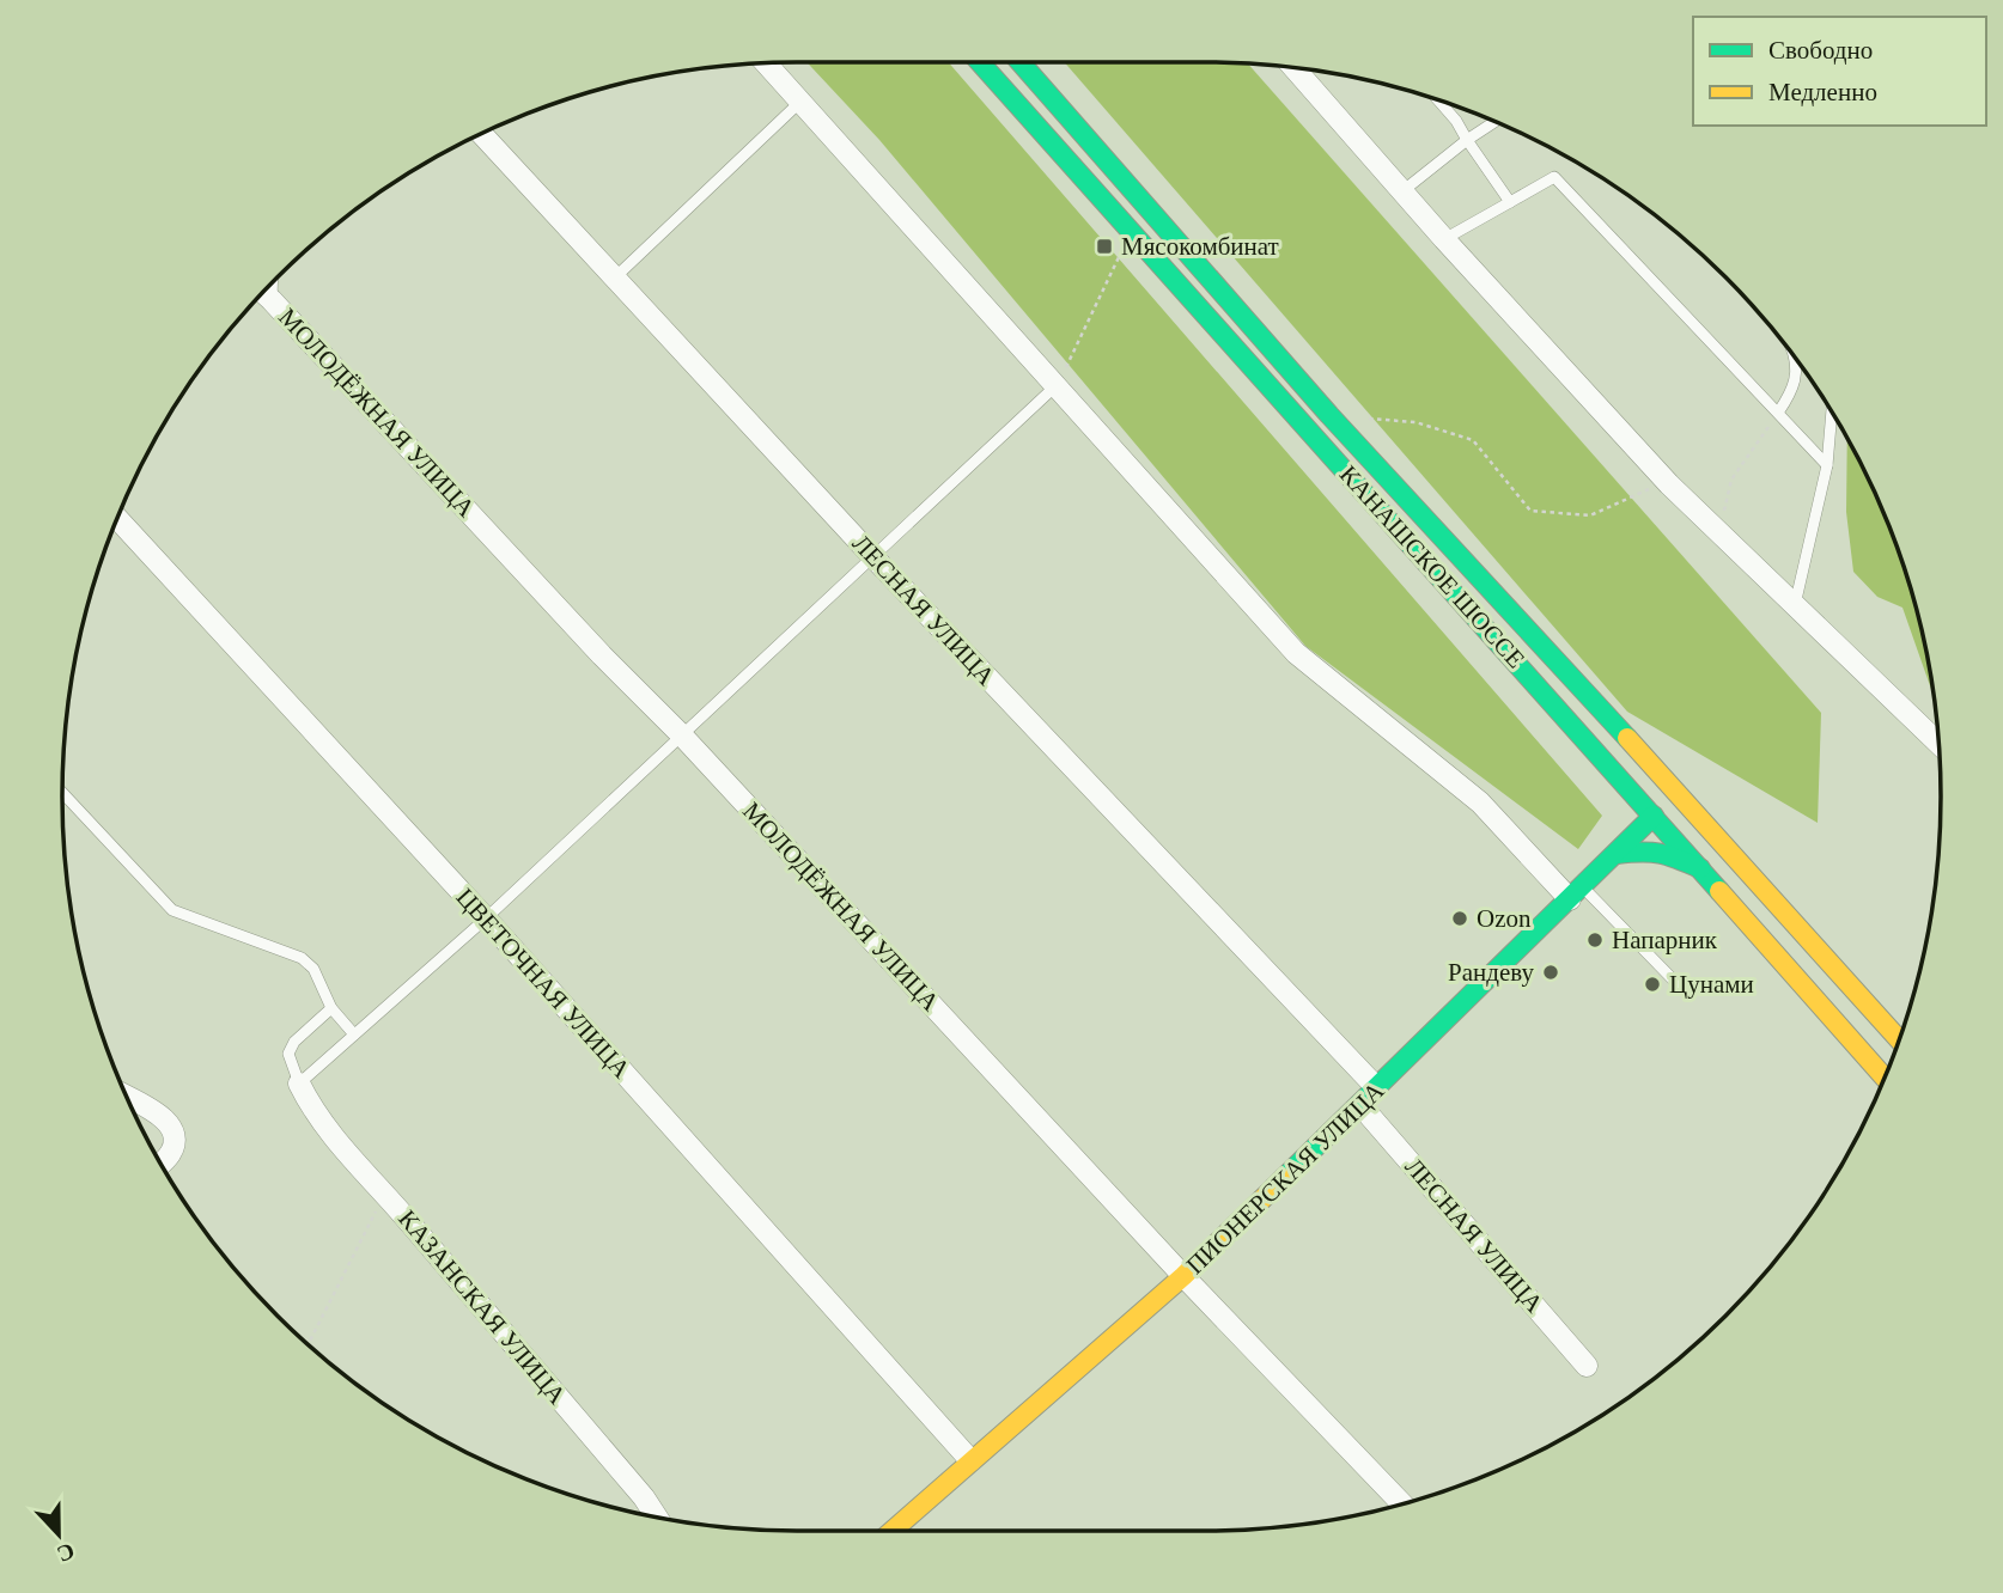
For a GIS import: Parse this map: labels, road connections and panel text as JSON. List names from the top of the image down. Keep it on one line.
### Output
{"streets":{"main road":["КАНАШСКОЕ ШОССЕ","ПИОНЕРСКАЯ УЛИЦА"],"street":["МОЛОДЁЖНАЯ УЛИЦА","ЛЕСНАЯ УЛИЦА","ЦВЕТОЧНАЯ УЛИЦА","КАЗАНСКАЯ УЛИЦА"]},"crossings":[["МОЛОДЁЖНАЯ УЛИЦА","ПИОНЕРСКАЯ УЛИЦА"],["КАНАШСКОЕ ШОССЕ","ПИОНЕРСКАЯ УЛИЦА"],["ЛЕСНАЯ УЛИЦА","ПИОНЕРСКАЯ УЛИЦА"],["ЦВЕТОЧНАЯ УЛИЦА","ПИОНЕРСКАЯ УЛИЦА"]],"places":{"transit":["Мясокомбинат"],"other":["Ozon","Напарник","Рандеву","Цунами"]},"legend":["Свободно","Медленно"],"north":"bottom"}
